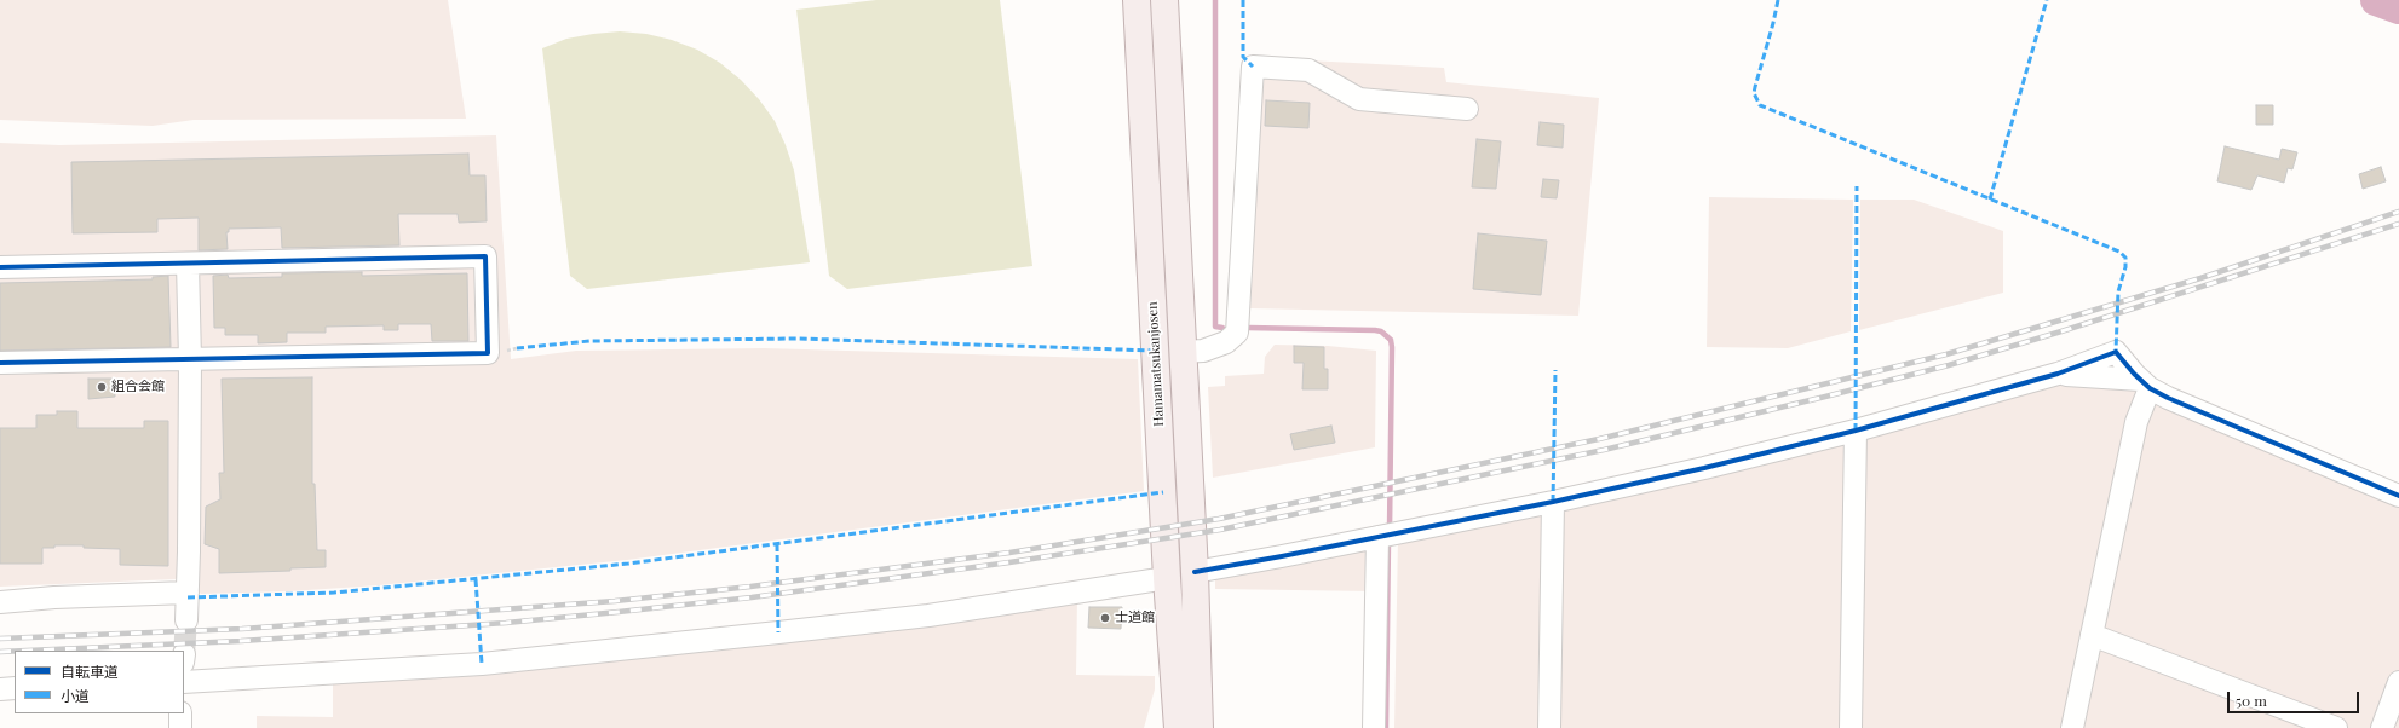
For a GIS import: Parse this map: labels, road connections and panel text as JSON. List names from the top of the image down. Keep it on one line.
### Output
{"streets":{"main road":["Hamamatsukanjosen"]},"places":["組合会館","士道館"],"legend":["自転車道","小道"],"scale_bar":"50 m"}
